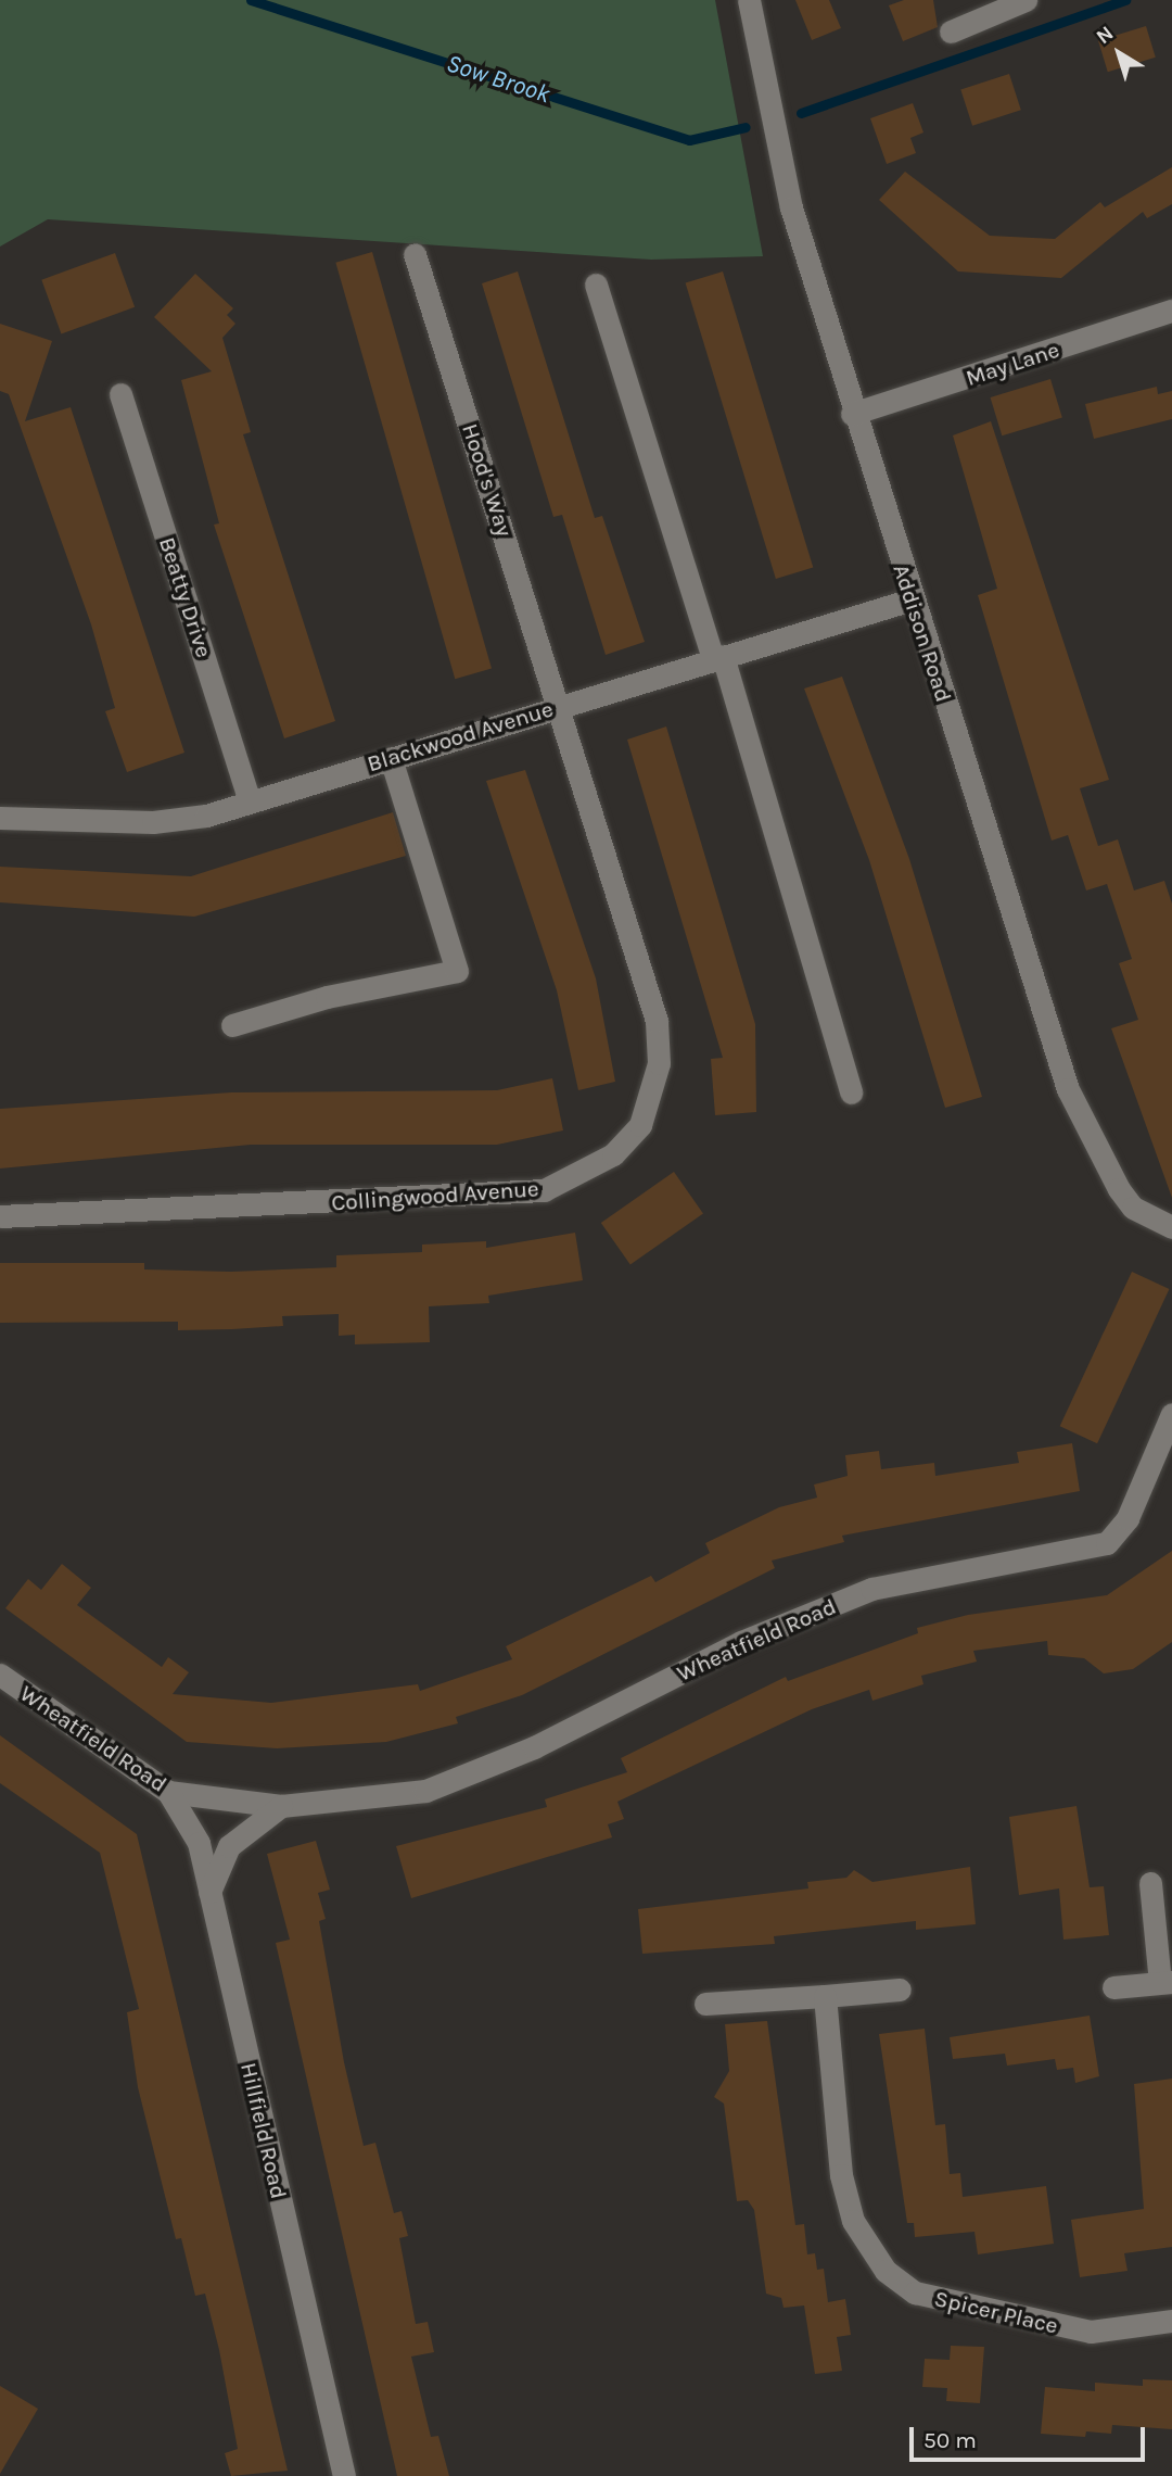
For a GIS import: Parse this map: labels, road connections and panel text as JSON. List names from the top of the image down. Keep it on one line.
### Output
{"streets":{"street":["May Lane","Hood's Way","Beatty Drive","Addison Road","Blackwood Avenue","Collingwood Avenue","Wheatfield Road","Hillfield Road","Spicer Place"]},"crossings":[["May Lane","Addison Road"],["Hood's Way","Blackwood Avenue"],["Hood's Way","Collingwood Avenue"],["Beatty Drive","Blackwood Avenue"],["Addison Road","Blackwood Avenue"],["Blackwood Avenue","Collingwood Avenue"],["Wheatfield Road","Hillfield Road"]],"water":["Sow Brook"],"scale_bar":"50 m","north":"top left"}
